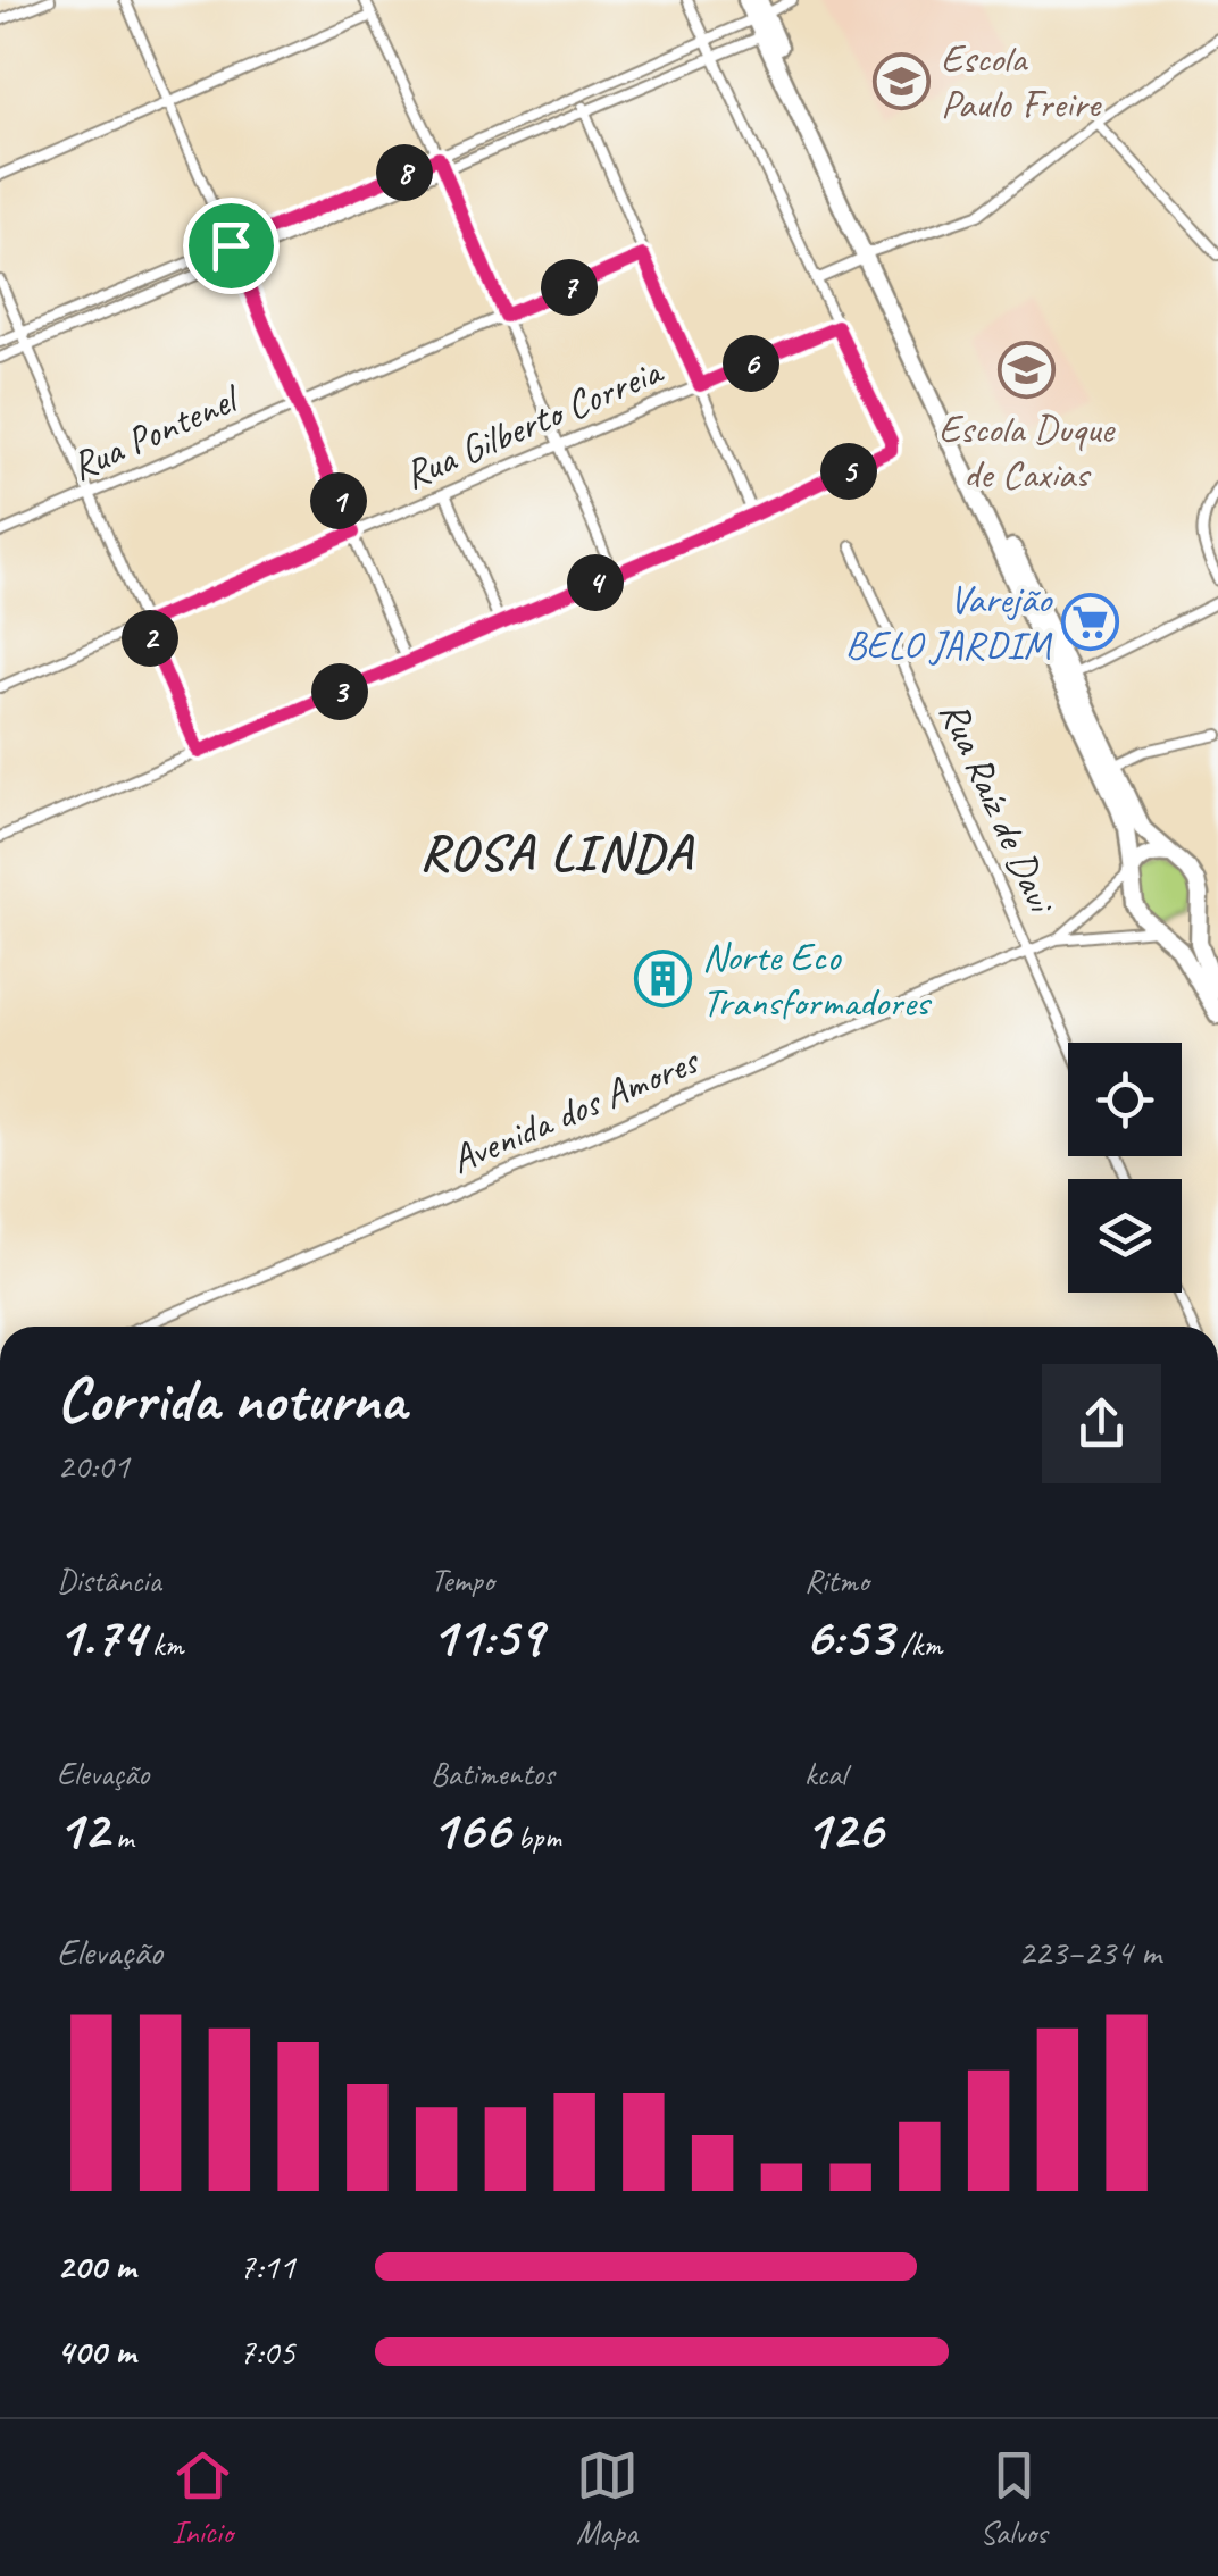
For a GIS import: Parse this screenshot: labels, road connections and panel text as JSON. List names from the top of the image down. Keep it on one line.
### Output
{"streets":{"street":["Rua Gilberto Correia","Rua Pontenel","Rua Raíz de Davi","Avenida dos Amores"]},"crossings":[["Rua Raíz de Davi","Avenida dos Amores"]],"districts":["ROSA LINDA"],"places":{"school or university":["Escola Paulo Freire","Escola Duque de Caxias"],"supermarket":["Varejão BELO JARDIM"],"building":["Norte Eco Transformadores"]},"page":{"pins":["8","7","6","5","1","4","2","3"],"heading":["Corrida noturna","20:01"],"stats":[["Distância","1.74 km"],["Tempo","11:59"],["Ritmo","6:53 /km"],["Elevação","12 m"],["Batimentos","166 bpm"],["kcal","126"]],"chart":["Elevação","223–234 m"],"list":[{"name":"200 m","note":"7:11"},{"name":"400 m","note":"7:05"}],"tabs":["Início","Mapa","Salvos"]}}
